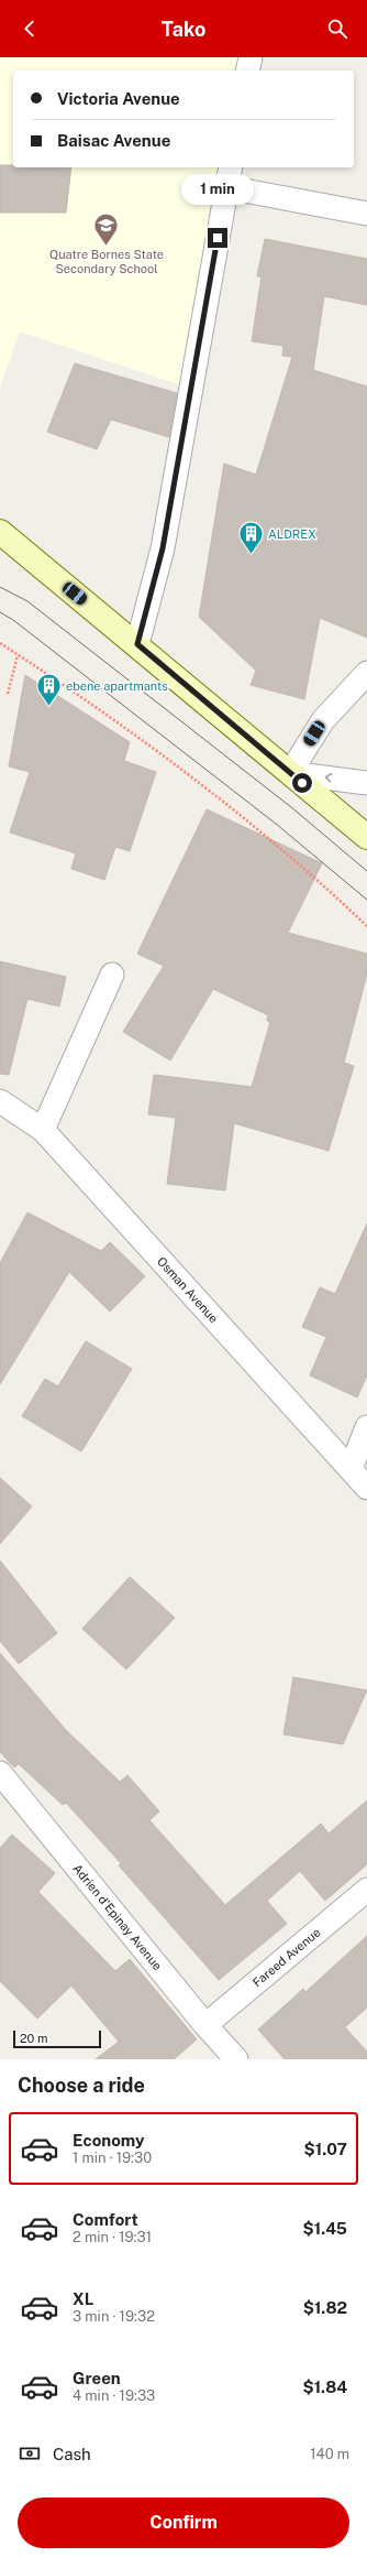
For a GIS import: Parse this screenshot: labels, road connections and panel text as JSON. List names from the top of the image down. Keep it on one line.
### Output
{"streets":{"street":["Osman Avenue","Adrien d'Epinay Avenue","Fareed Avenue"]},"crossings":[["Adrien d'Epinay Avenue","Fareed Avenue"]],"places":{"school or university":["Quatre Bornes State Secondary School"],"building":["ALDREX","ebene apartmants"]},"scale_bar":"20 m","page":{"header":"Tako","banner":["Victoria Avenue","Baisac Avenue"],"bubble":"1 min","scale":"20 m","heading":"Choose a ride","list":[{"name":"Economy","note":"1 min · 19:30","value":"$1.07"},{"name":"Comfort","note":"2 min · 19:31","value":"$1.45"},{"name":"XL","note":"3 min · 19:32","value":"$1.82"},{"name":"Green","note":"4 min · 19:33","value":"$1.84"}],"pay":["Cash","140 m"],"buttons":"Confirm"}}
